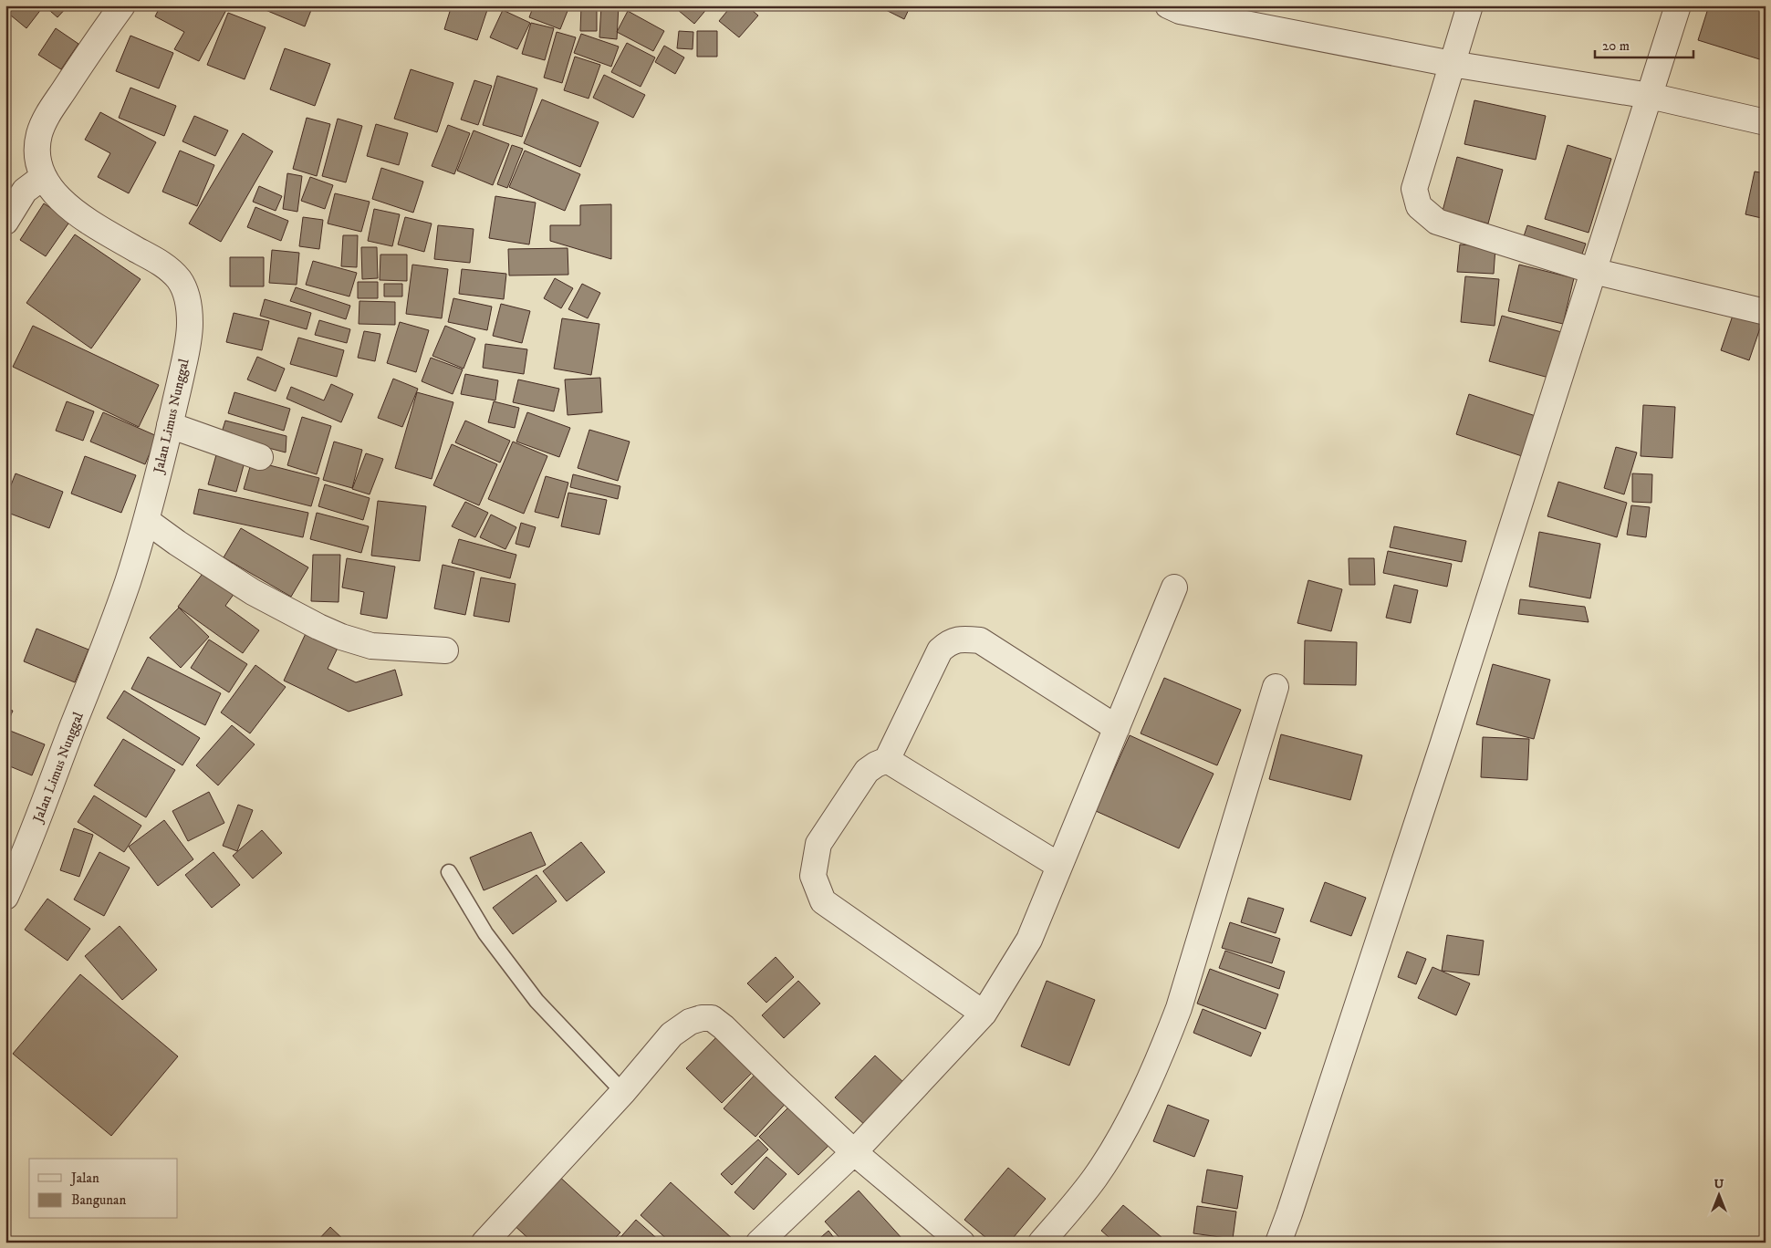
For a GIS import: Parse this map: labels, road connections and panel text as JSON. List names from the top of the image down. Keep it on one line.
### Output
{"streets":{"street":["Jalan Limus Nunggal"]},"legend":["Jalan","Bangunan"],"scale_bar":"20 m","north":"top"}
